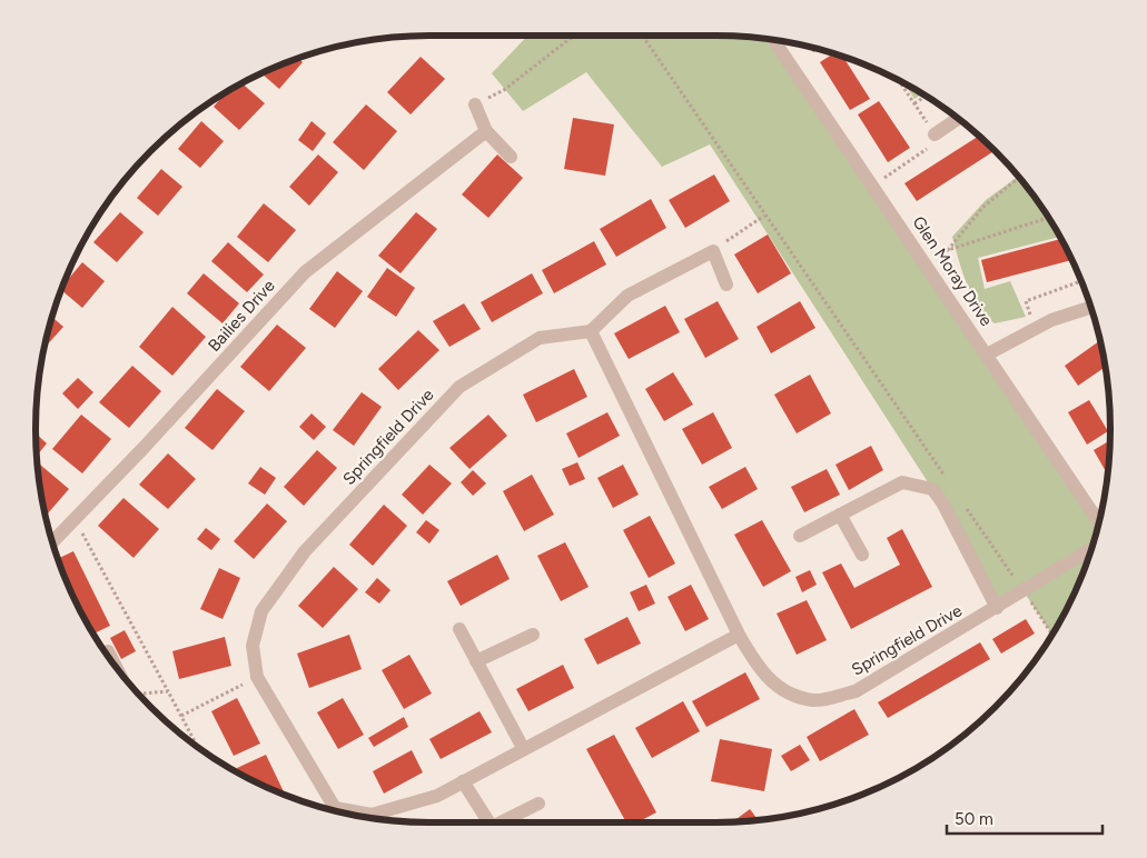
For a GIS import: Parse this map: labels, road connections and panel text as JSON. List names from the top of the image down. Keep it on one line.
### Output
{"streets":{"street":["Glen Moray Drive","Bailies Drive","Springfield Drive"]},"scale_bar":"50 m"}
